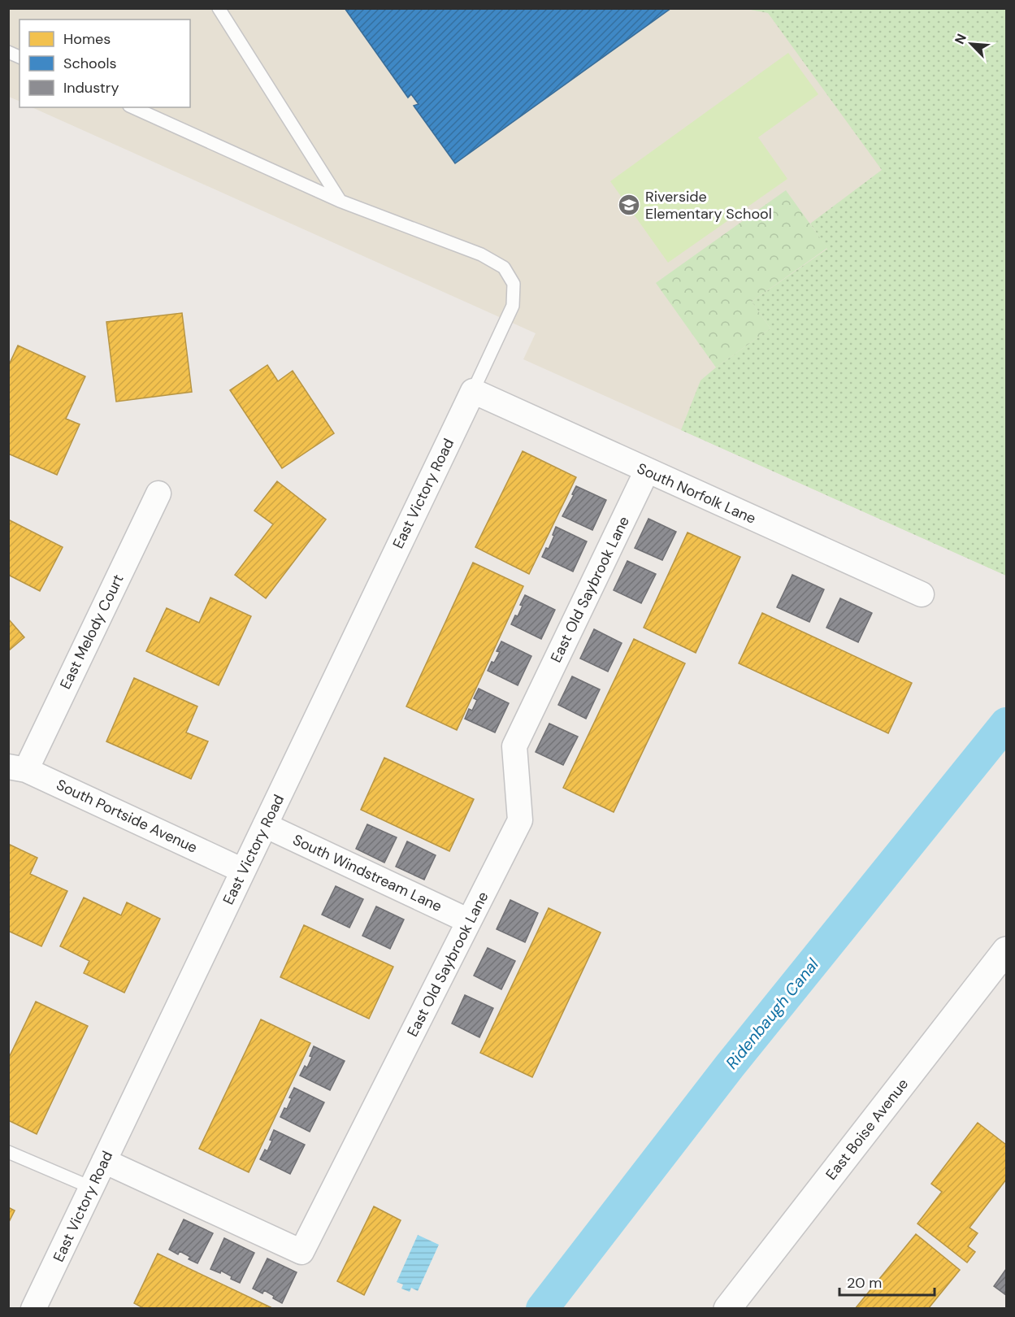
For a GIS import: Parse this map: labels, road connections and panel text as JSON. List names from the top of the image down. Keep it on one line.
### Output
{"streets":{"street":["East Victory Road","South Norfolk Lane","East Old Saybrook Lane","East Melody Court","South Portside Avenue","South Windstream Lane","East Boise Avenue"]},"crossings":[["East Victory Road","South Norfolk Lane"],["East Victory Road","East Old Saybrook Lane"],["East Victory Road","South Portside Avenue"],["East Victory Road","South Windstream Lane"],["South Norfolk Lane","East Old Saybrook Lane"],["East Old Saybrook Lane","South Windstream Lane"],["East Melody Court","South Portside Avenue"]],"water":["Ridenbaugh Canal"],"places":{"school or university":["Riverside Elementary School"]},"legend":["Homes","Schools","Industry"],"scale_bar":"20 m","north":"top left"}
